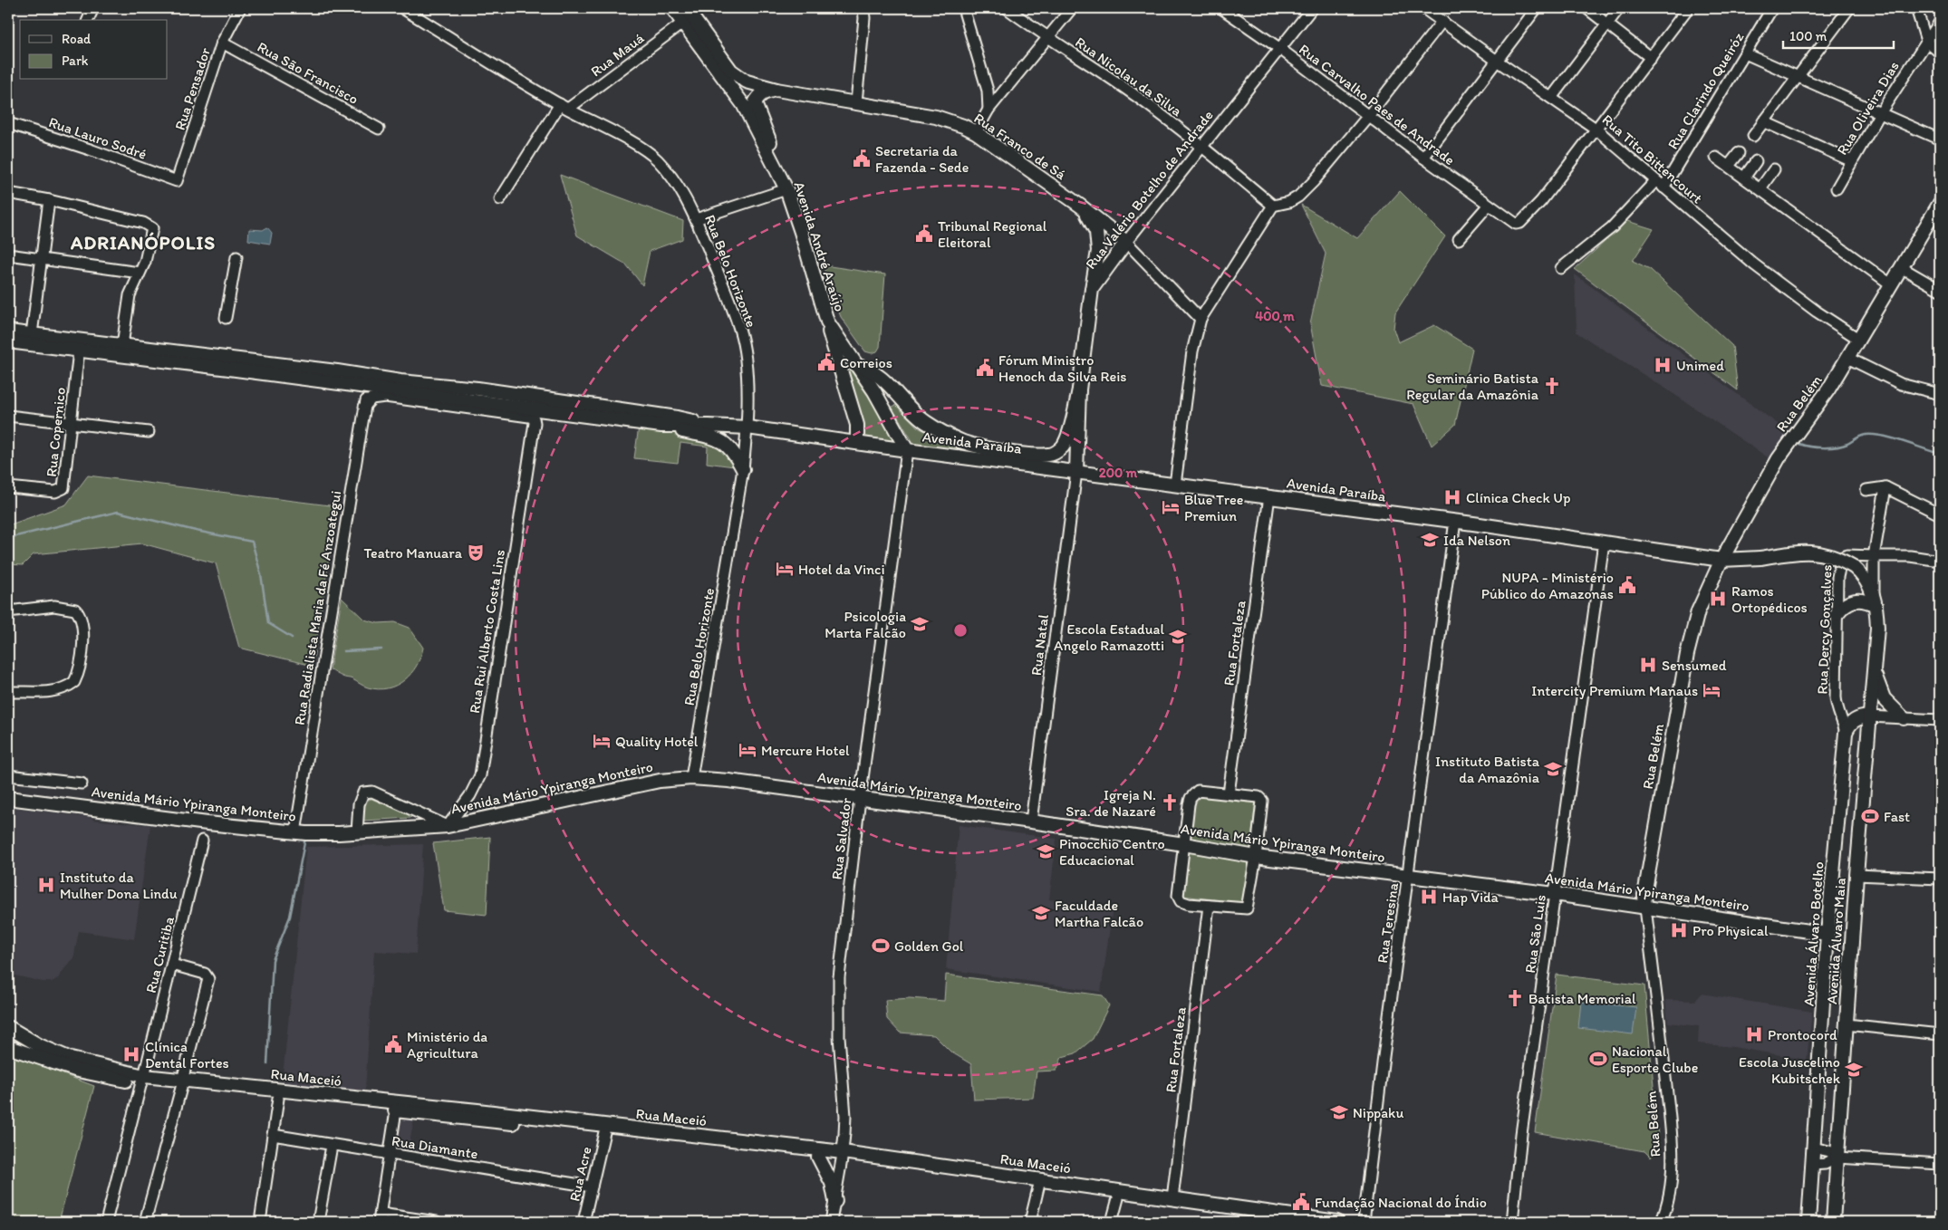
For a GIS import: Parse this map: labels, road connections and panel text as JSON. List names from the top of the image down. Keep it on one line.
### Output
{"streets":{"main road":["Rua Franco de Sá","Rua Valério Botelho de Andrade","Avenida André Araújo","Rua Belém","Avenida Paraíba","Avenida Mário Ypiranga Monteiro","Avenida Álvaro Botelho","Avenida Álvaro Maia","Rua Maceió"],"street":["Rua Mauá","Rua São Francisco","Rua Nicolau da Silva","Rua Pensador","Rua Clarindo Queiróz","Rua Carvalho Paes de Andrade","Rua Oliveira Dias","Rua Lauro Sodré","Rua Tito Bittencourt","Rua Belo Horizonte","Rua Copernico","Rua Radialista Maria da Fé Anzoategui","Rua Dercy Gonçalves","Rua Rui Alberto Costa Lins","Rua Fortaleza","Rua Natal","Rua Salvador","Rua Teresina","Rua São Luis","Rua Curitiba","Rua Diamante","Rua Acre"]},"crossings":[["Rua Mauá","Avenida André Araújo"],["Rua Mauá","Rua Belo Horizonte"],["Rua São Francisco","Rua Pensador"],["Rua Nicolau da Silva","Rua Valério Botelho de Andrade"],["Rua Pensador","Rua Lauro Sodré"],["Rua Clarindo Queiróz","Rua Tito Bittencourt"],["Rua Carvalho Paes de Andrade","Rua Tito Bittencourt"],["Rua Carvalho Paes de Andrade","Rua Valério Botelho de Andrade"],["Rua Franco de Sá","Rua Valério Botelho de Andrade"],["Rua Tito Bittencourt","Rua Belém"],["Rua Valério Botelho de Andrade","Avenida Paraíba"],["Rua Valério Botelho de Andrade","Rua Natal"],["Avenida André Araújo","Avenida Paraíba"],["Avenida André Araújo","Rua Salvador"],["Rua Belo Horizonte","Avenida Paraíba"],["Rua Belo Horizonte","Avenida Mário Ypiranga Monteiro"],["Rua Belém","Avenida Paraíba"],["Rua Belém","Avenida Mário Ypiranga Monteiro"],["Avenida Paraíba","Rua Fortaleza"],["Avenida Paraíba","Rua Natal"],["Avenida Paraíba","Rua Salvador"],["Avenida Paraíba","Rua Teresina"],["Avenida Paraíba","Rua São Luis"],["Rua Radialista Maria da Fé Anzoategui","Avenida Mário Ypiranga Monteiro"],["Rua Dercy Gonçalves","Avenida Álvaro Botelho"],["Rua Rui Alberto Costa Lins","Avenida Mário Ypiranga Monteiro"],["Rua Fortaleza","Rua Maceió"],["Rua Natal","Avenida Mário Ypiranga Monteiro"],["Avenida Mário Ypiranga Monteiro","Rua Salvador"],["Avenida Mário Ypiranga Monteiro","Rua Teresina"],["Avenida Mário Ypiranga Monteiro","Rua São Luis"],["Avenida Mário Ypiranga Monteiro","Avenida Álvaro Botelho"],["Rua Salvador","Rua Maceió"],["Rua Curitiba","Rua Maceió"],["Rua Maceió","Rua Acre"],["Rua Diamante","Rua Acre"]],"districts":["ADRIANÓPOLIS"],"places":{"public building":["Secretaria da Fazenda - Sede","Tribunal Regional Eleitoral","Correios","Fórum Ministro Henoch da Silva Reis","NUPA - Ministério Público do Amazonas","Ministério da Agricultura","Fundação Nacional do Índio"],"hospital":["Unimed","Clínica Check Up","Ramos Ortopédicos","Sensumed","Instituto da Mulher Dona Lindu","Hap Vida","Pro Physical","Prontocord","Clínica Dental Fortes"],"church":["Seminário Batista Regular da Amazônia","Igreja N. Sra. de Nazaré","Batista Memorial"],"hotel":["Blue Tree Premiun","Hotel da Vinci","Intercity Premium Manaus","Quality Hotel","Mercure Hotel"],"school or university":["Ida Nelson","Psicologia Marta Falcão","Escola Estadual Angelo Ramazotti","Instituto Batista da Amazônia","Pinocchio Centro Educacional","Faculdade Martha Falcão","Escola Juscelino Kubitschek","Nippaku"],"theatre":["Teatro Manuara"],"sports":["Fast","Golden Gol","Nacional Esporte Clube"]},"legend":["Road","Park"],"scale_bar":"100 m","rings":["400 m","200 m"]}
